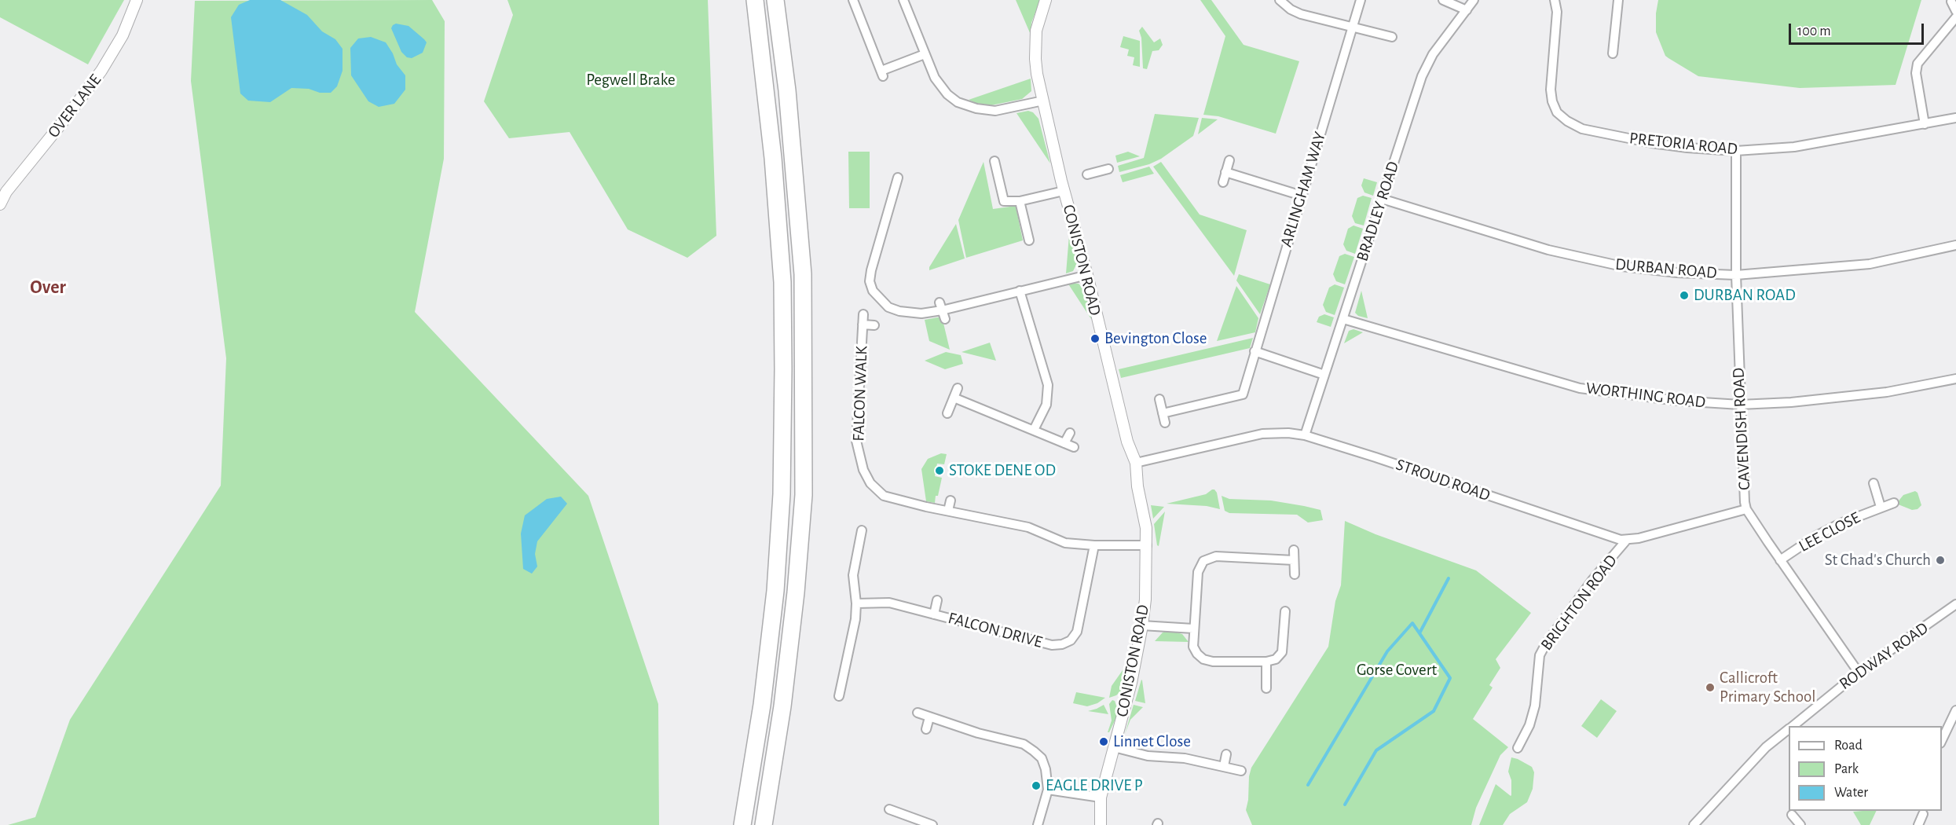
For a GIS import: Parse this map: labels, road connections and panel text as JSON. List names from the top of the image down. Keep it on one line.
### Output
{"streets":{"street":["OVER LANE","PRETORIA ROAD","ARLINGHAM WAY","BRADLEY ROAD","CONISTON ROAD","DURBAN ROAD","FALCON WALK","WORTHING ROAD","CAVENDISH ROAD","STROUD ROAD","LEE CLOSE","BRIGHTON ROAD","FALCON DRIVE","RODWAY ROAD"]},"crossings":[["PRETORIA ROAD","CAVENDISH ROAD"],["BRADLEY ROAD","DURBAN ROAD"],["BRADLEY ROAD","WORTHING ROAD"],["BRADLEY ROAD","STROUD ROAD"],["CONISTON ROAD","STROUD ROAD"],["DURBAN ROAD","CAVENDISH ROAD"],["WORTHING ROAD","CAVENDISH ROAD"],["CAVENDISH ROAD","LEE CLOSE"],["CAVENDISH ROAD","RODWAY ROAD"],["STROUD ROAD","BRIGHTON ROAD"]],"districts":["Over"],"parks":["Pegwell Brake","Gorse Covert"],"places":["DURBAN ROAD","Bevington Close","STOKE DENE OD","St Chad's Church","Callicroft Primary School","Linnet Close","EAGLE DRIVE P"],"legend":["Road","Park","Water"],"scale_bar":"100 m"}
